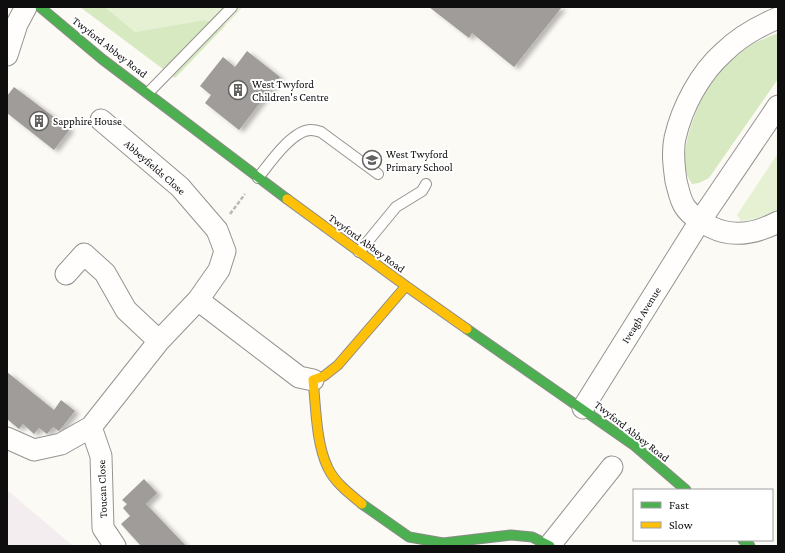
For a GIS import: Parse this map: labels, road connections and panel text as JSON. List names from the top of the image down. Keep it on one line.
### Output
{"streets":{"street":["Twyford Abbey Road","Abbeyfields Close","Iveagh Avenue","Toucan Close"]},"crossings":[["Twyford Abbey Road","Iveagh Avenue"],["Abbeyfields Close","Toucan Close"]],"places":{"building":["West Twyford Children's Centre","Sapphire House"],"school or university":["West Twyford Primary School"]},"legend":["Fast","Slow"]}
